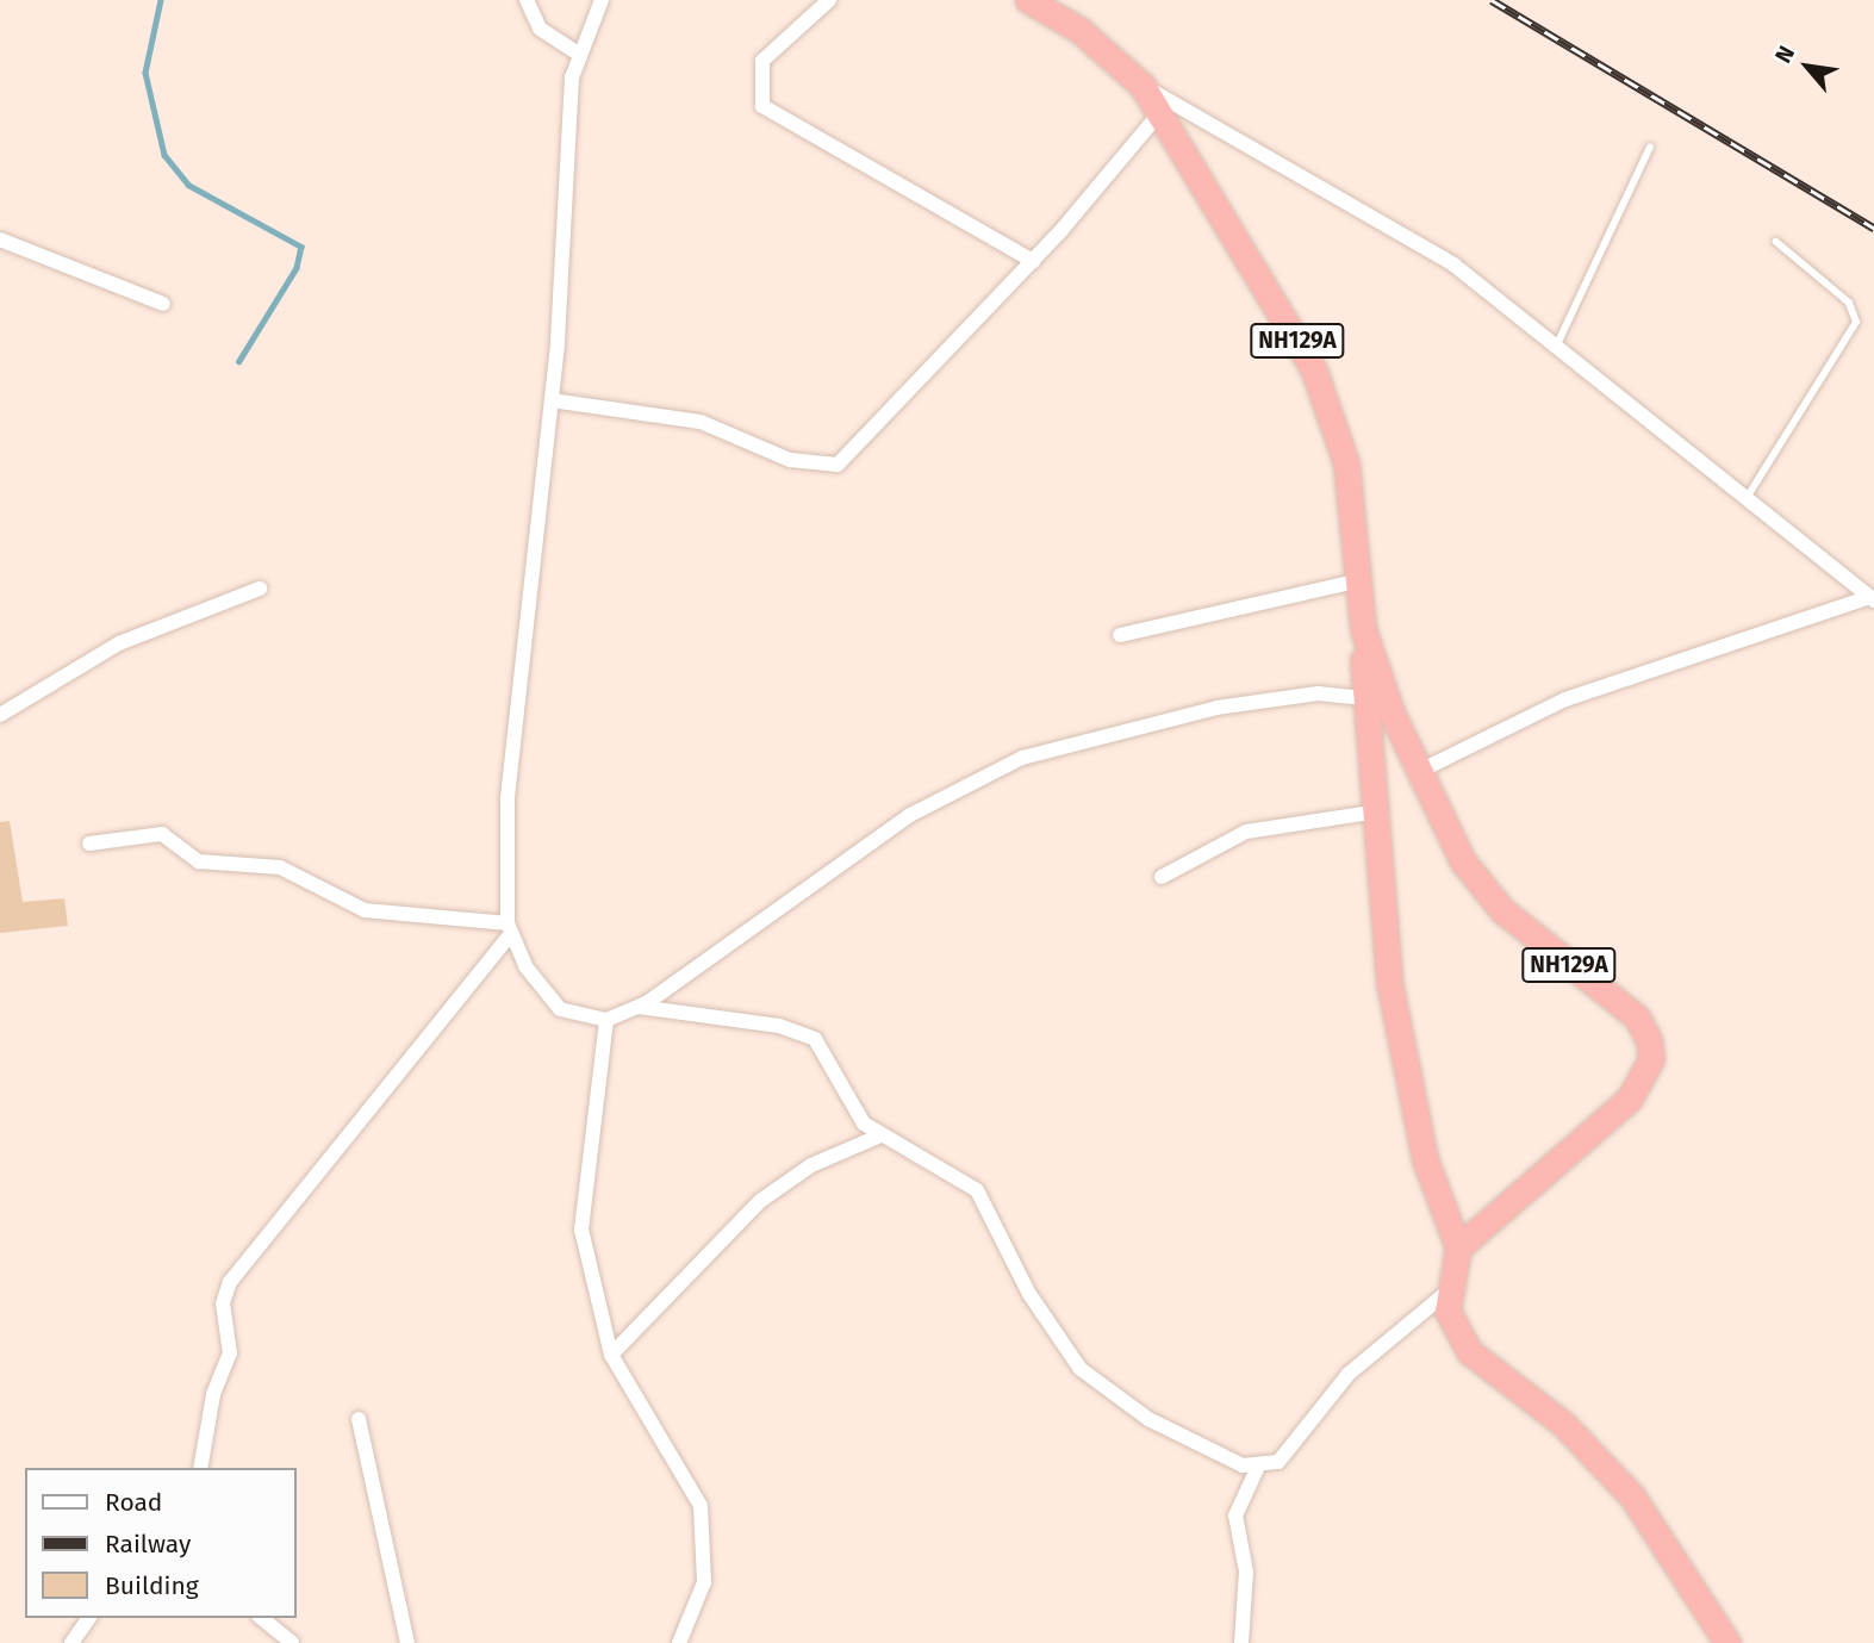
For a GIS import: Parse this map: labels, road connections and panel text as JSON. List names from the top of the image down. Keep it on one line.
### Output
{"streets":{"highway":["NH129A"]},"legend":["Road","Railway","Building"],"north":"top left"}
